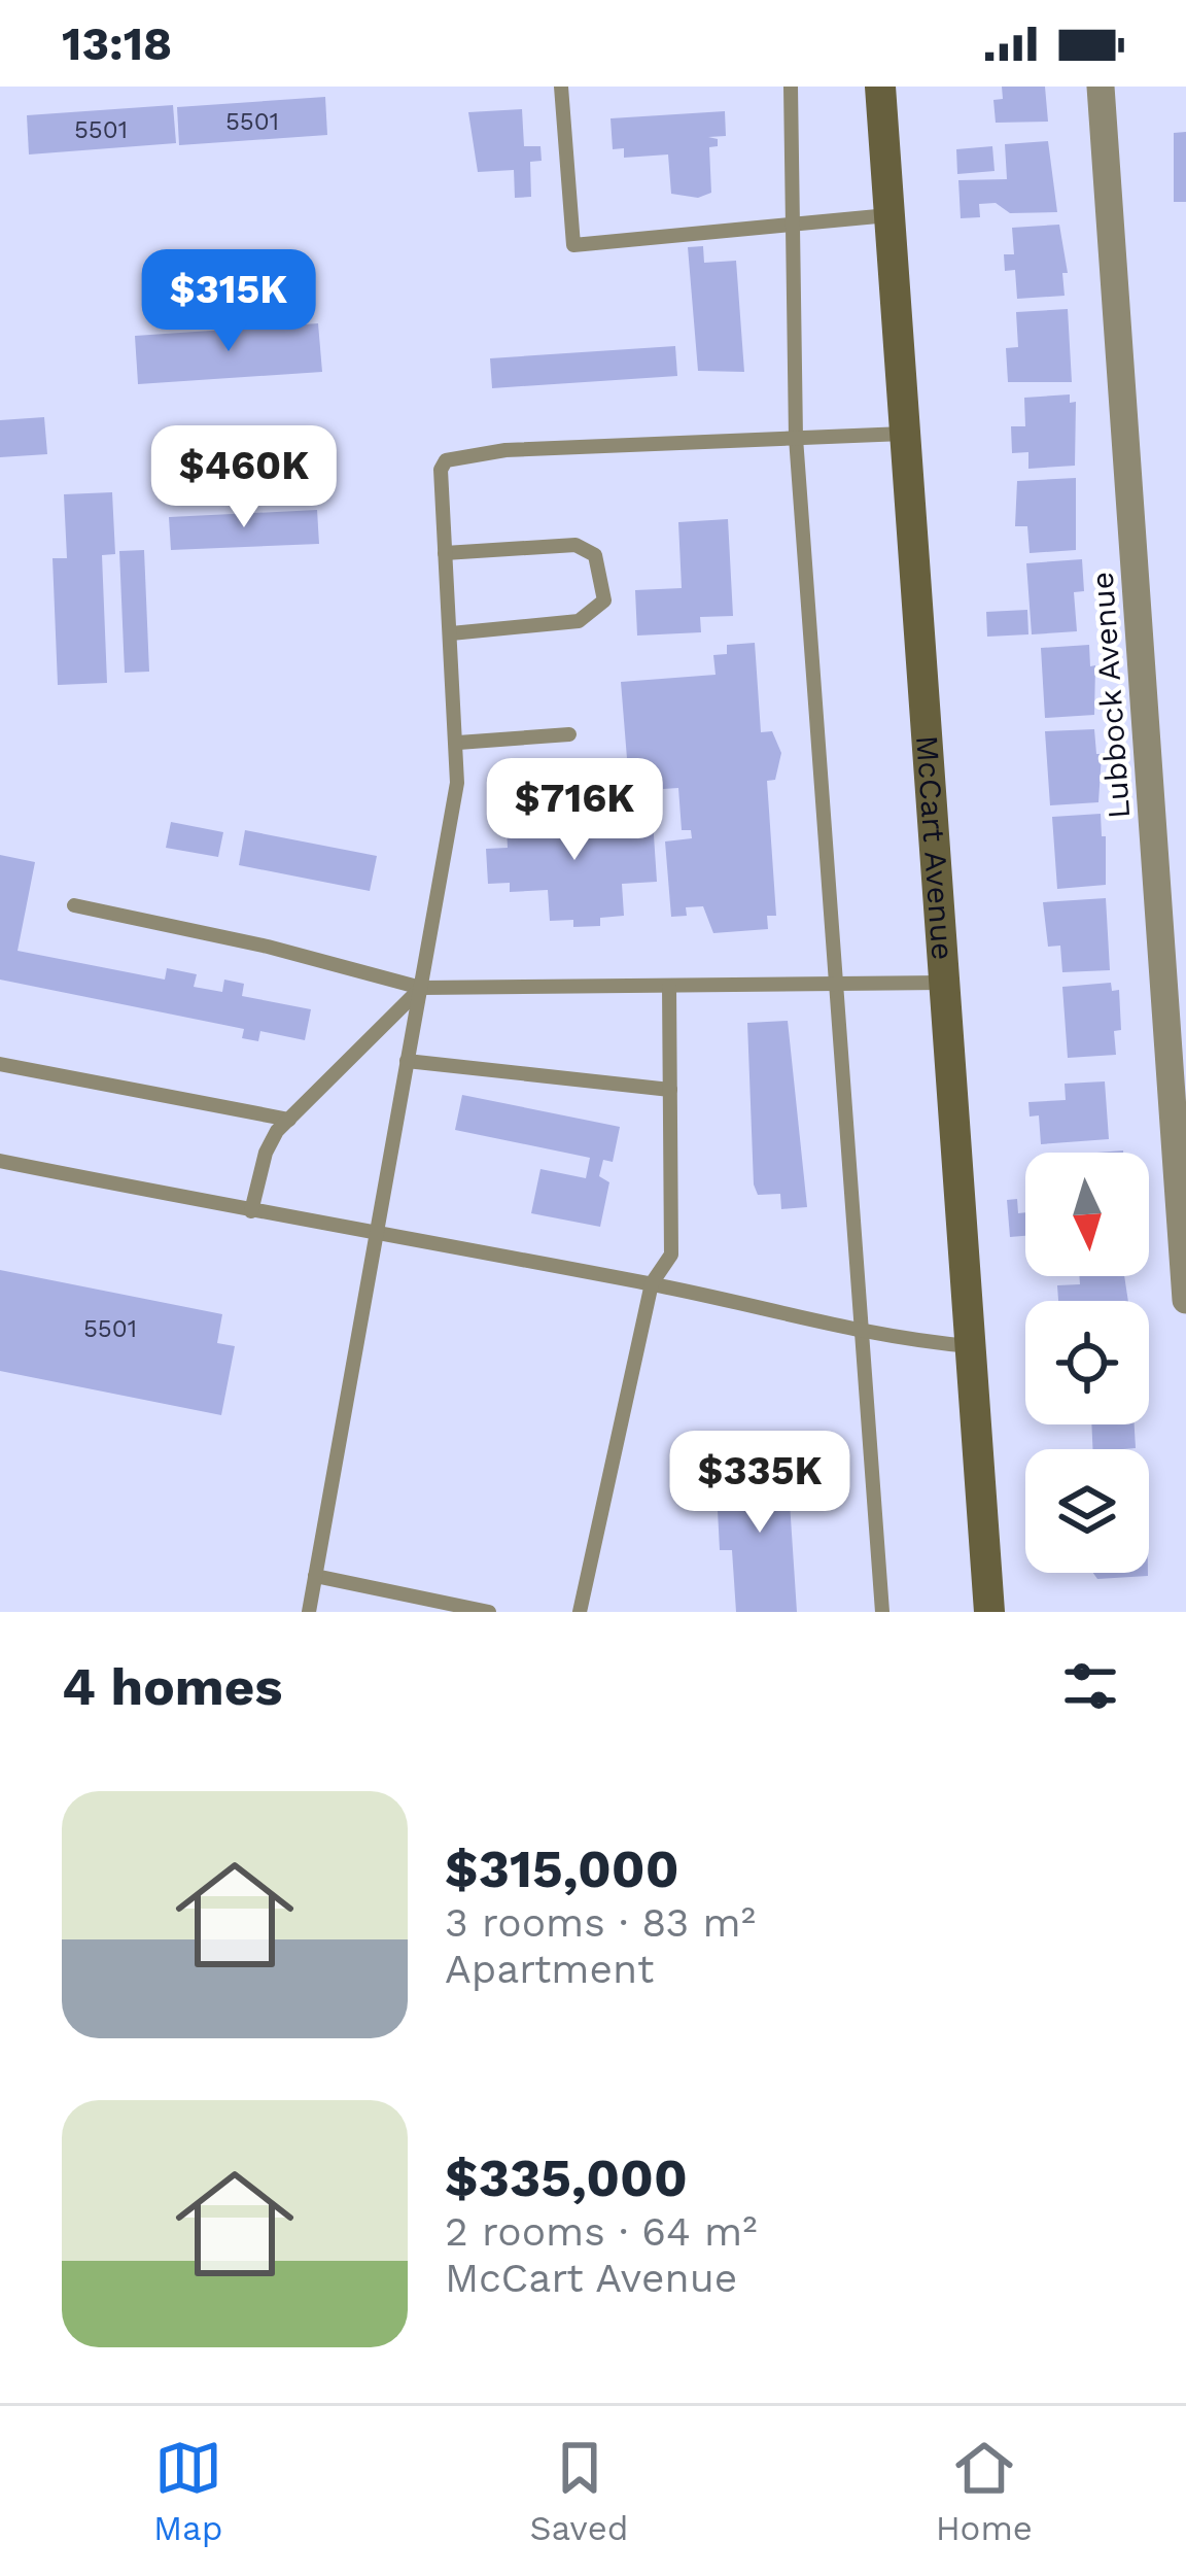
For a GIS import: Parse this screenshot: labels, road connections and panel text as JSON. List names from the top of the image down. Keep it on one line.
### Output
{"streets":{"main road":["McCart Avenue"],"street":["Lubbock Avenue"]},"house_numbers":["5501","5501","5501"],"north":"bottom","page":{"status":"13:18","price":["$315K","$460K","$716K","$335K"],"heading":"4 homes","list":[{"name":"$315,000","note":"3 rooms · 83 m² · Apartment"},{"name":"$335,000","note":"2 rooms · 64 m² · McCart Avenue"}],"tabs":["Map","Saved","Home"]}}
